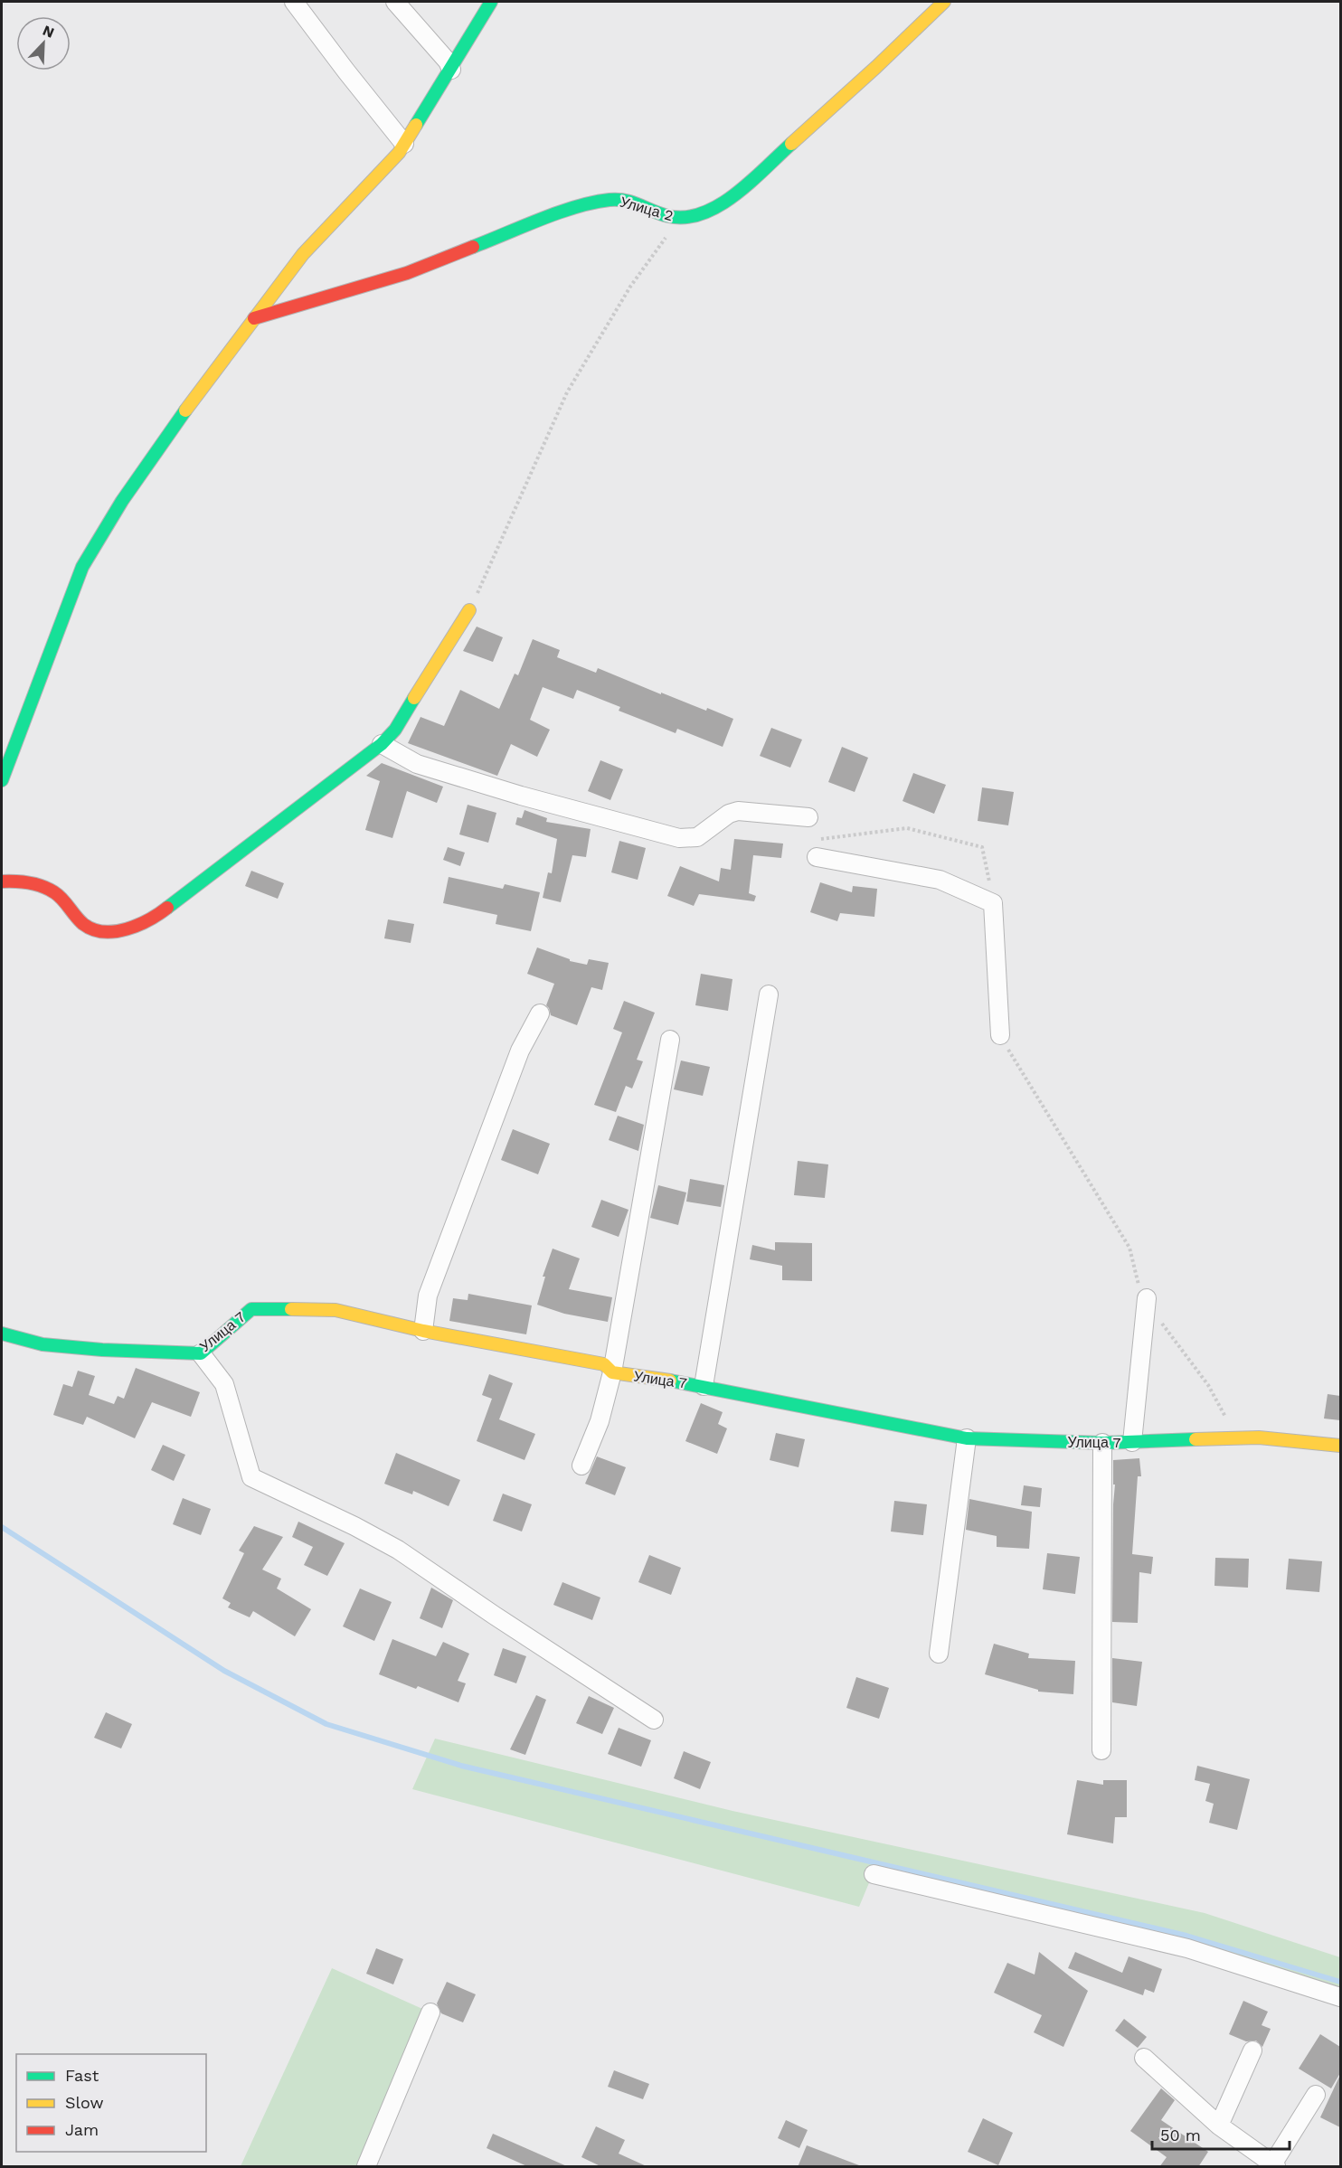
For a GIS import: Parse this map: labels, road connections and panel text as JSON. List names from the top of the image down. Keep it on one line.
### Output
{"streets":{"street":["Улица 2","Улица 7"]},"legend":["Fast","Slow","Jam"],"scale_bar":"50 m","north":"top right"}
